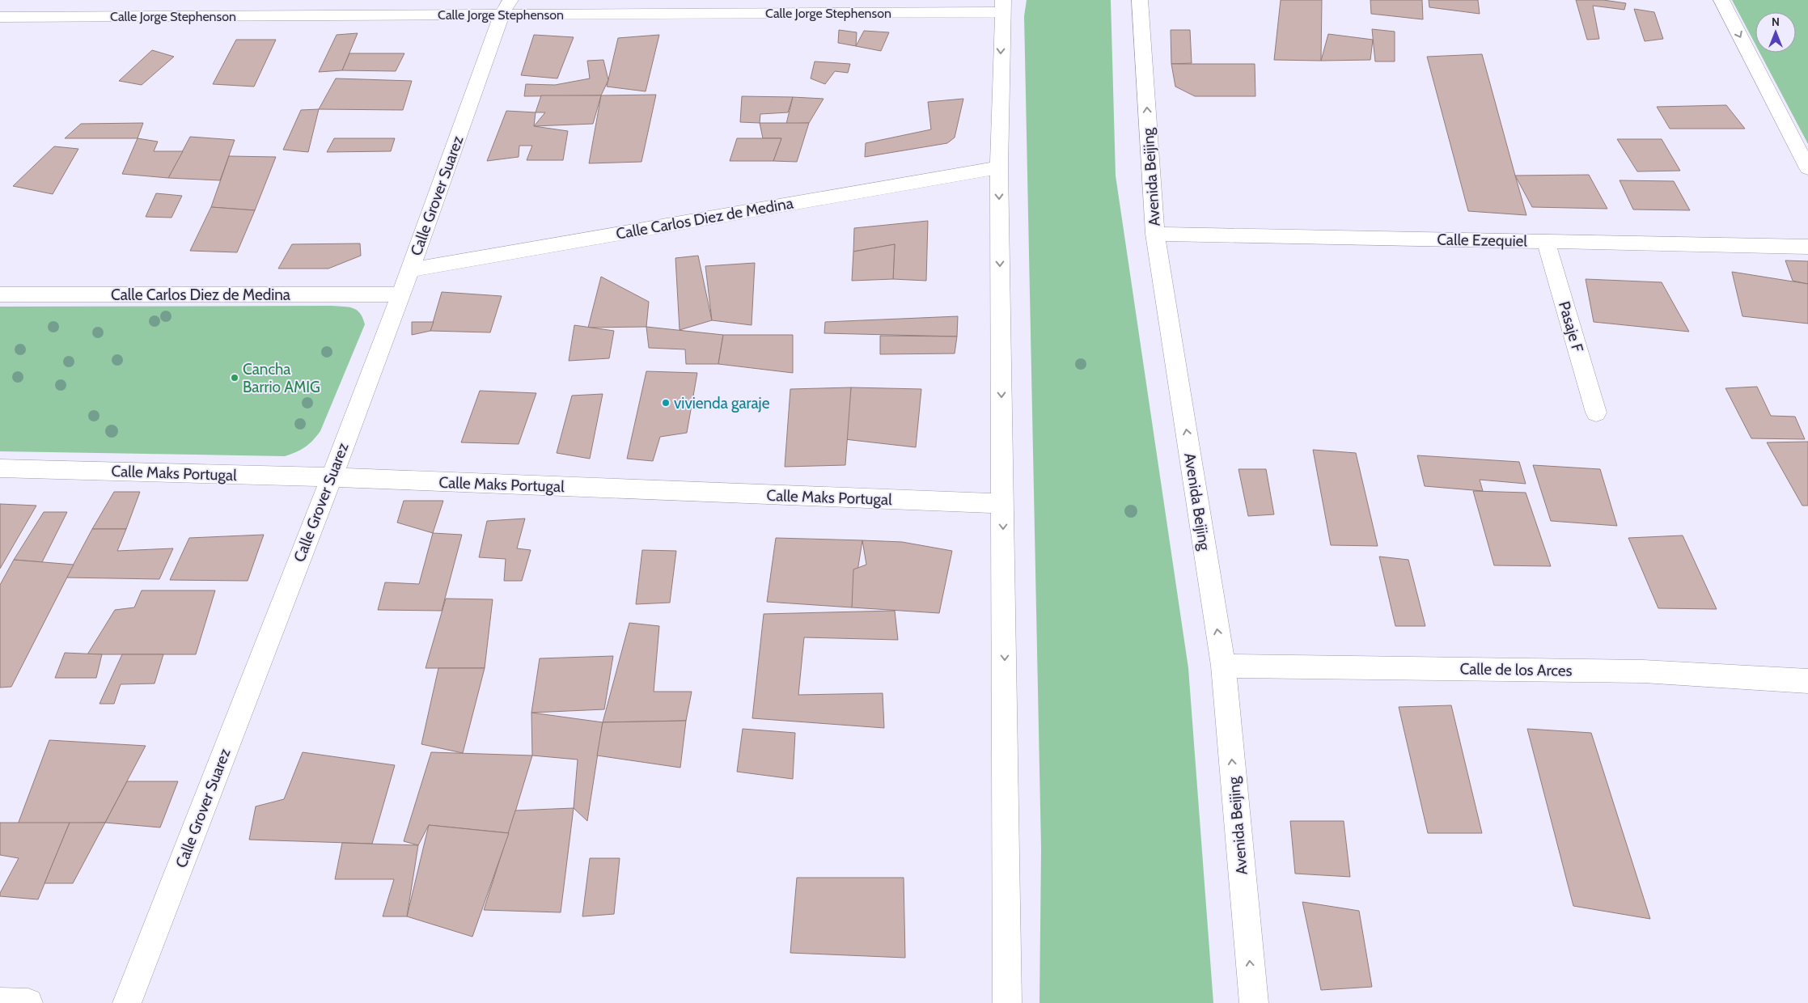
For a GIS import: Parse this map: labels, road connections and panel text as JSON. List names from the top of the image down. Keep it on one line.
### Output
{"streets":{"street":["Calle Jorge Stephenson","Avenida Beijing","Calle Grover Suarez","Calle Carlos Diez de Medina","Calle Ezequiel","Pasaje F","Calle Maks Portugal","Calle de los Arces"]},"crossings":[["Calle Jorge Stephenson","Calle Grover Suarez"],["Avenida Beijing","Calle Ezequiel"],["Avenida Beijing","Calle de los Arces"],["Calle Grover Suarez","Calle Carlos Diez de Medina"],["Calle Grover Suarez","Calle Maks Portugal"],["Calle Ezequiel","Pasaje F"]],"places":["Cancha Barrio AMIG","vivienda garaje"],"north":"top"}
